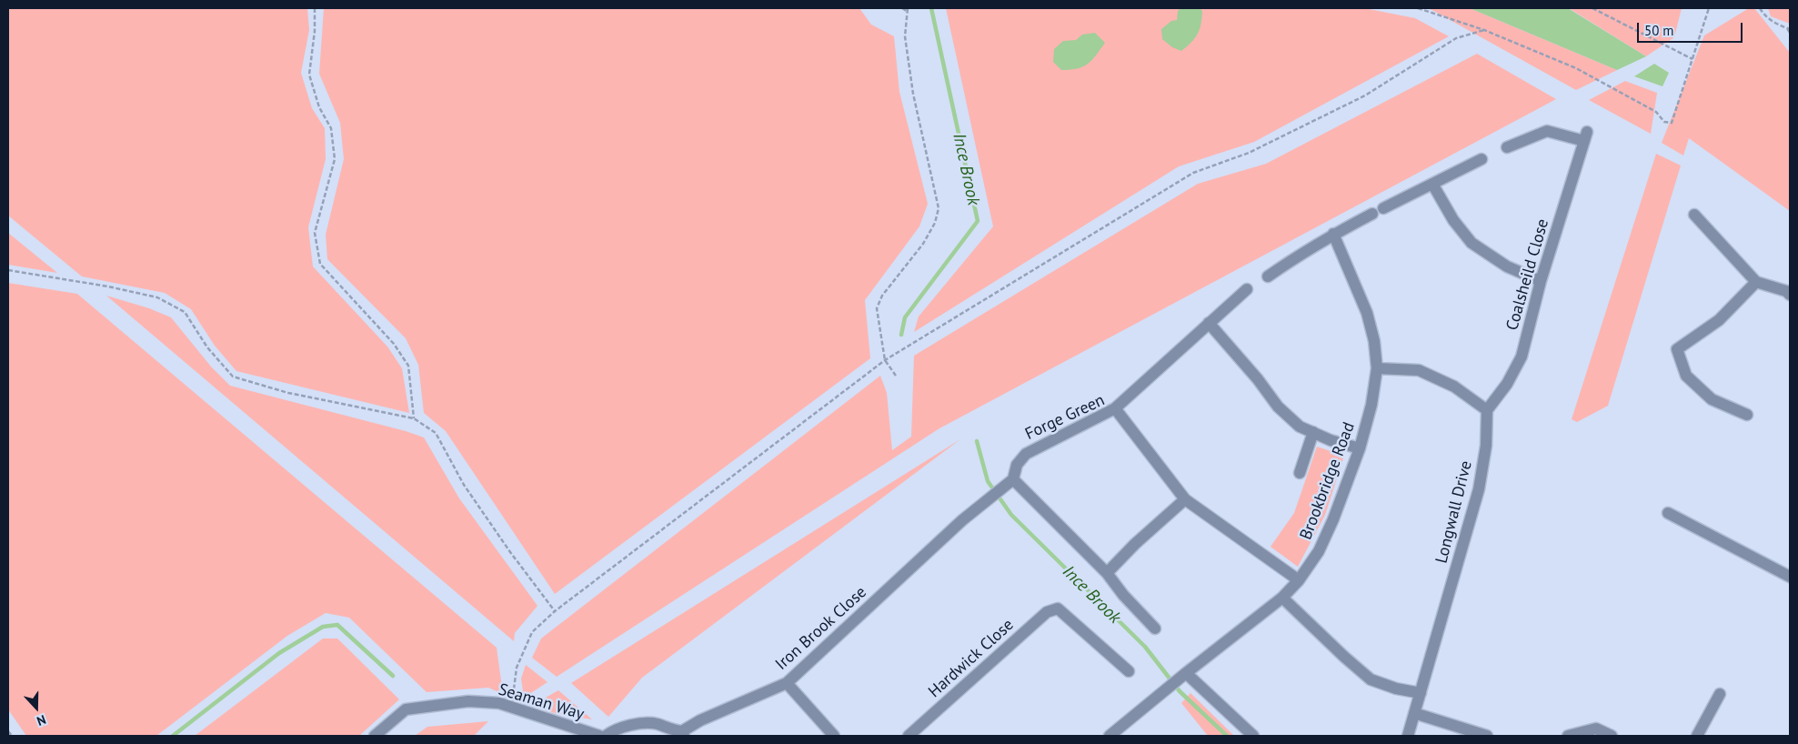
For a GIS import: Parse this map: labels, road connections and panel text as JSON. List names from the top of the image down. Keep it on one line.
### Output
{"streets":{"street":["Coalsheild Close","Forge Green","Brookbridge Road","Longwall Drive","Iron Brook Close","Hardwick Close","Seaman Way"]},"crossings":[["Coalsheild Close","Longwall Drive"],["Forge Green","Brookbridge Road"],["Forge Green","Iron Brook Close"]],"water":["Ince Brook"],"scale_bar":"50 m","north":"bottom"}
